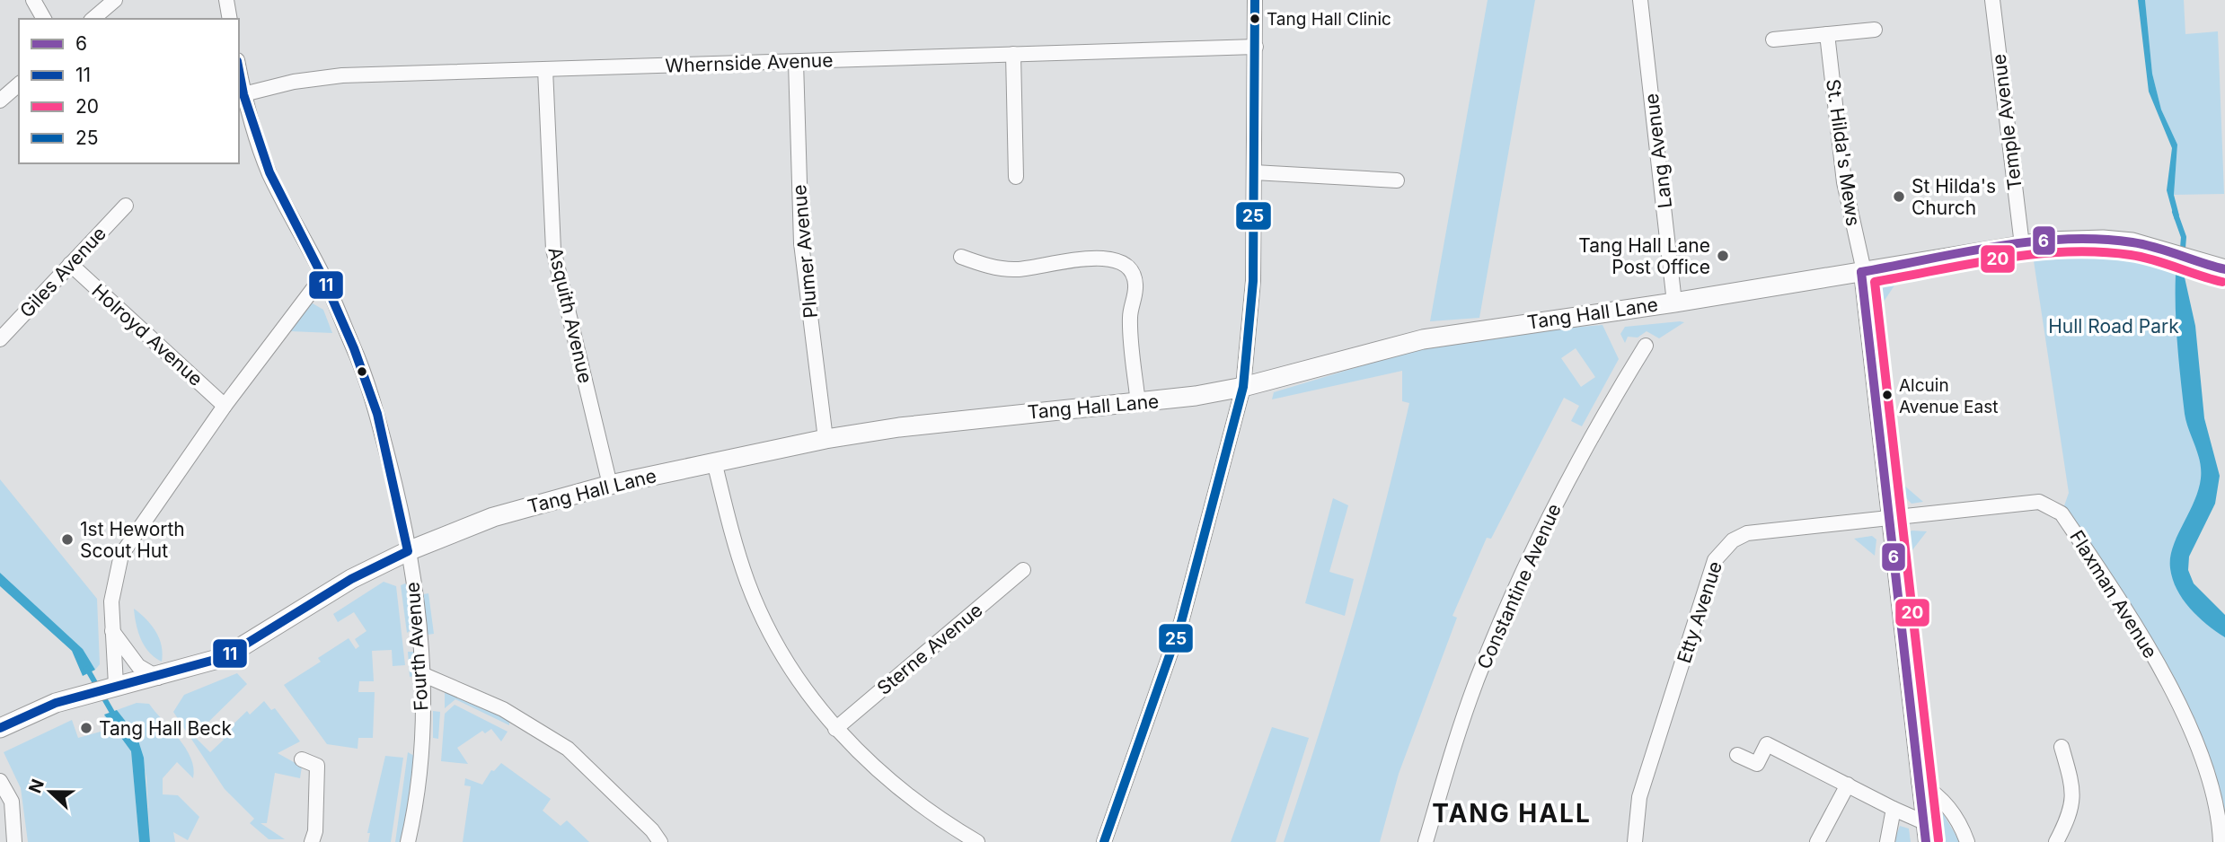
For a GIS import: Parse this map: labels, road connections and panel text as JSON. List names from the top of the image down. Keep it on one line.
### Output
{"streets":{"street":["Whernside Avenue","Temple Avenue","Lang Avenue","St. Hilda's Mews","Plumer Avenue","Giles Avenue","Tang Hall Lane","Asquith Avenue","Holroyd Avenue","Constantine Avenue","Flaxman Avenue","Etty Avenue","Fourth Avenue","Sterne Avenue"]},"crossings":[["Whernside Avenue","Plumer Avenue"],["Whernside Avenue","Asquith Avenue"],["Whernside Avenue","Fourth Avenue"],["Temple Avenue","Tang Hall Lane"],["Lang Avenue","Tang Hall Lane"],["St. Hilda's Mews","Tang Hall Lane"],["St. Hilda's Mews","Flaxman Avenue"],["St. Hilda's Mews","Etty Avenue"],["Plumer Avenue","Tang Hall Lane"],["Giles Avenue","Holroyd Avenue"],["Tang Hall Lane","Asquith Avenue"],["Tang Hall Lane","Fourth Avenue"],["Flaxman Avenue","Etty Avenue"]],"districts":["TANG HALL"],"parks":["Hull Road Park"],"places":["Tang Hall Clinic","St Hilda's Church","Tang Hall Lane Post Office","Alcuin Avenue East","1st Heworth Scout Hut","Tang Hall Beck"],"lines":["transit line 25","transit line 11","transit line 6","transit line 20"],"legend":["6","11","20","25"],"north":"left"}
